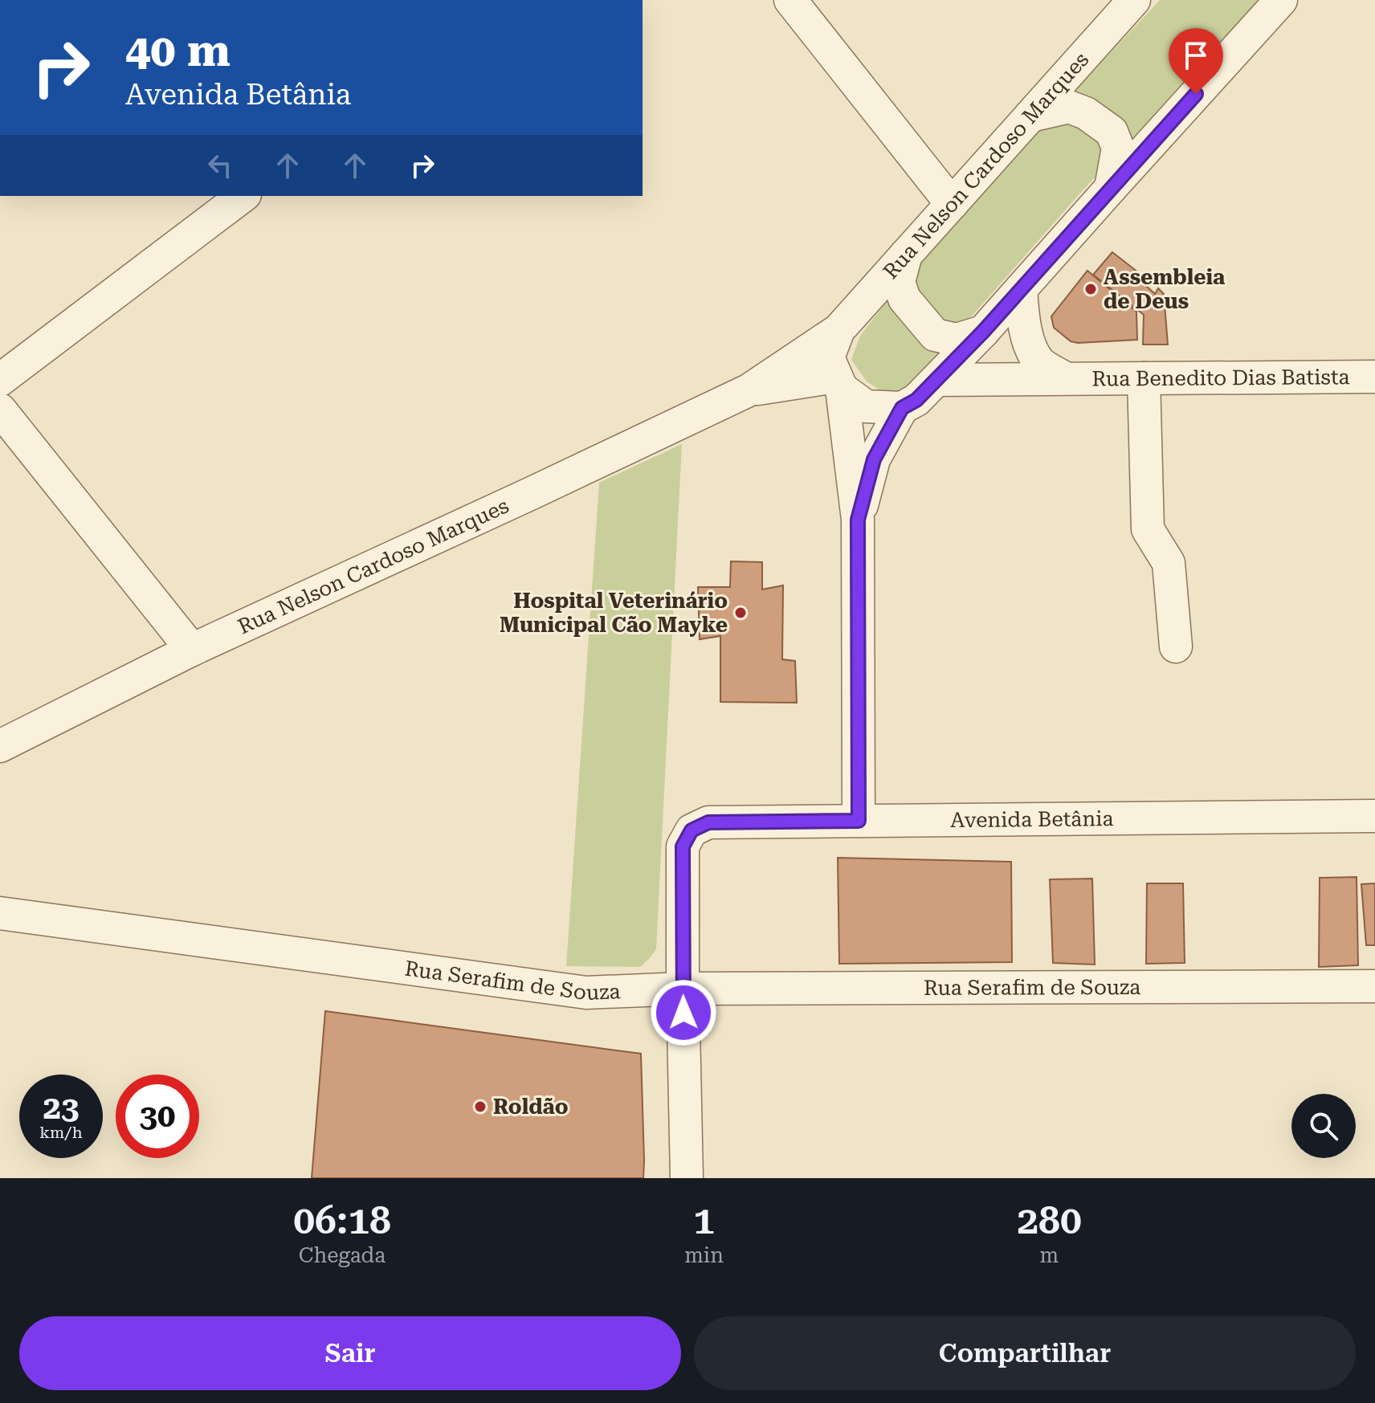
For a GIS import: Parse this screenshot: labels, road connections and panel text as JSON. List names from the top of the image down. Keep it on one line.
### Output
{"streets":{"street":["Rua Nelson Cardoso Marques","Rua Benedito Dias Batista","Avenida Betânia","Rua Serafim de Souza"]},"crossings":[["Avenida Betânia","Rua Serafim de Souza"]],"places":["Assembleia de Deus","Hospital Veterinário Municipal Cão Mayke","Roldão"],"page":{"turn":["40 m","Avenida Betânia"],"speed":"23 km/h","limit":"30","eta":["06:18","Chegada","1","min","280","m"],"buttons":["Sair","Compartilhar"]}}
